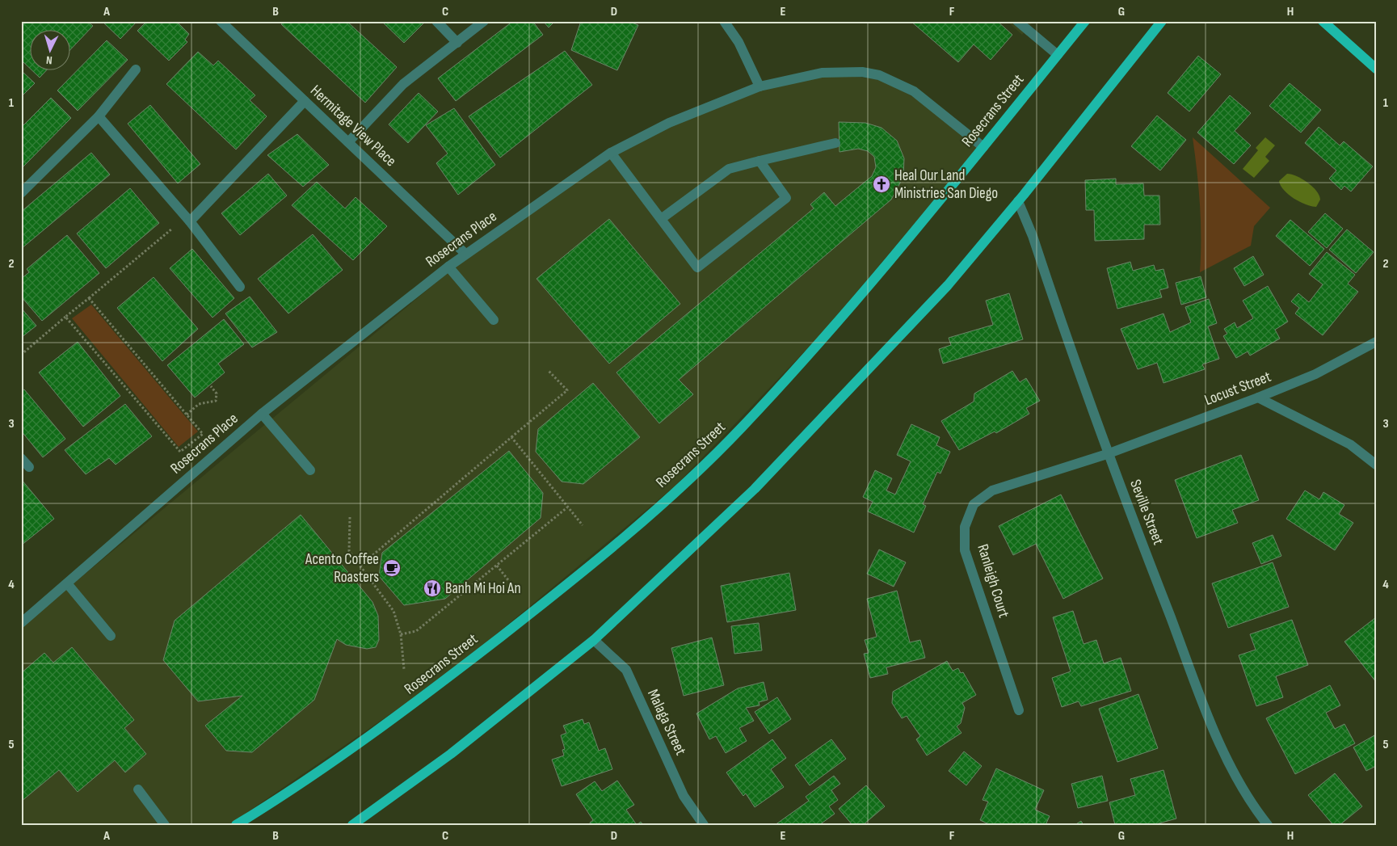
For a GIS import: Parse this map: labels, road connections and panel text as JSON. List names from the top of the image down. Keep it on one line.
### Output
{"streets":{"main road":["Rosecrans Street"],"street":["Hermitage View Place","Rosecrans Place","Locust Street","Seville Street","Ranleigh Court","Malaga Street"]},"crossings":[["Rosecrans Street","Rosecrans Place"],["Hermitage View Place","Rosecrans Place"],["Locust Street","Seville Street"],["Locust Street","Ranleigh Court"],["Seville Street","Ranleigh Court"]],"places":{"church":["Heal Our Land Ministries San Diego"],"cafe":["Acento Coffee Roasters"],"restaurant":["Banh Mi Hoi An"]},"north":"bottom","grid":{"columns":["A","B","C","D","E","F","G","H"],"rows":["1","2","3","4","5"]}}
